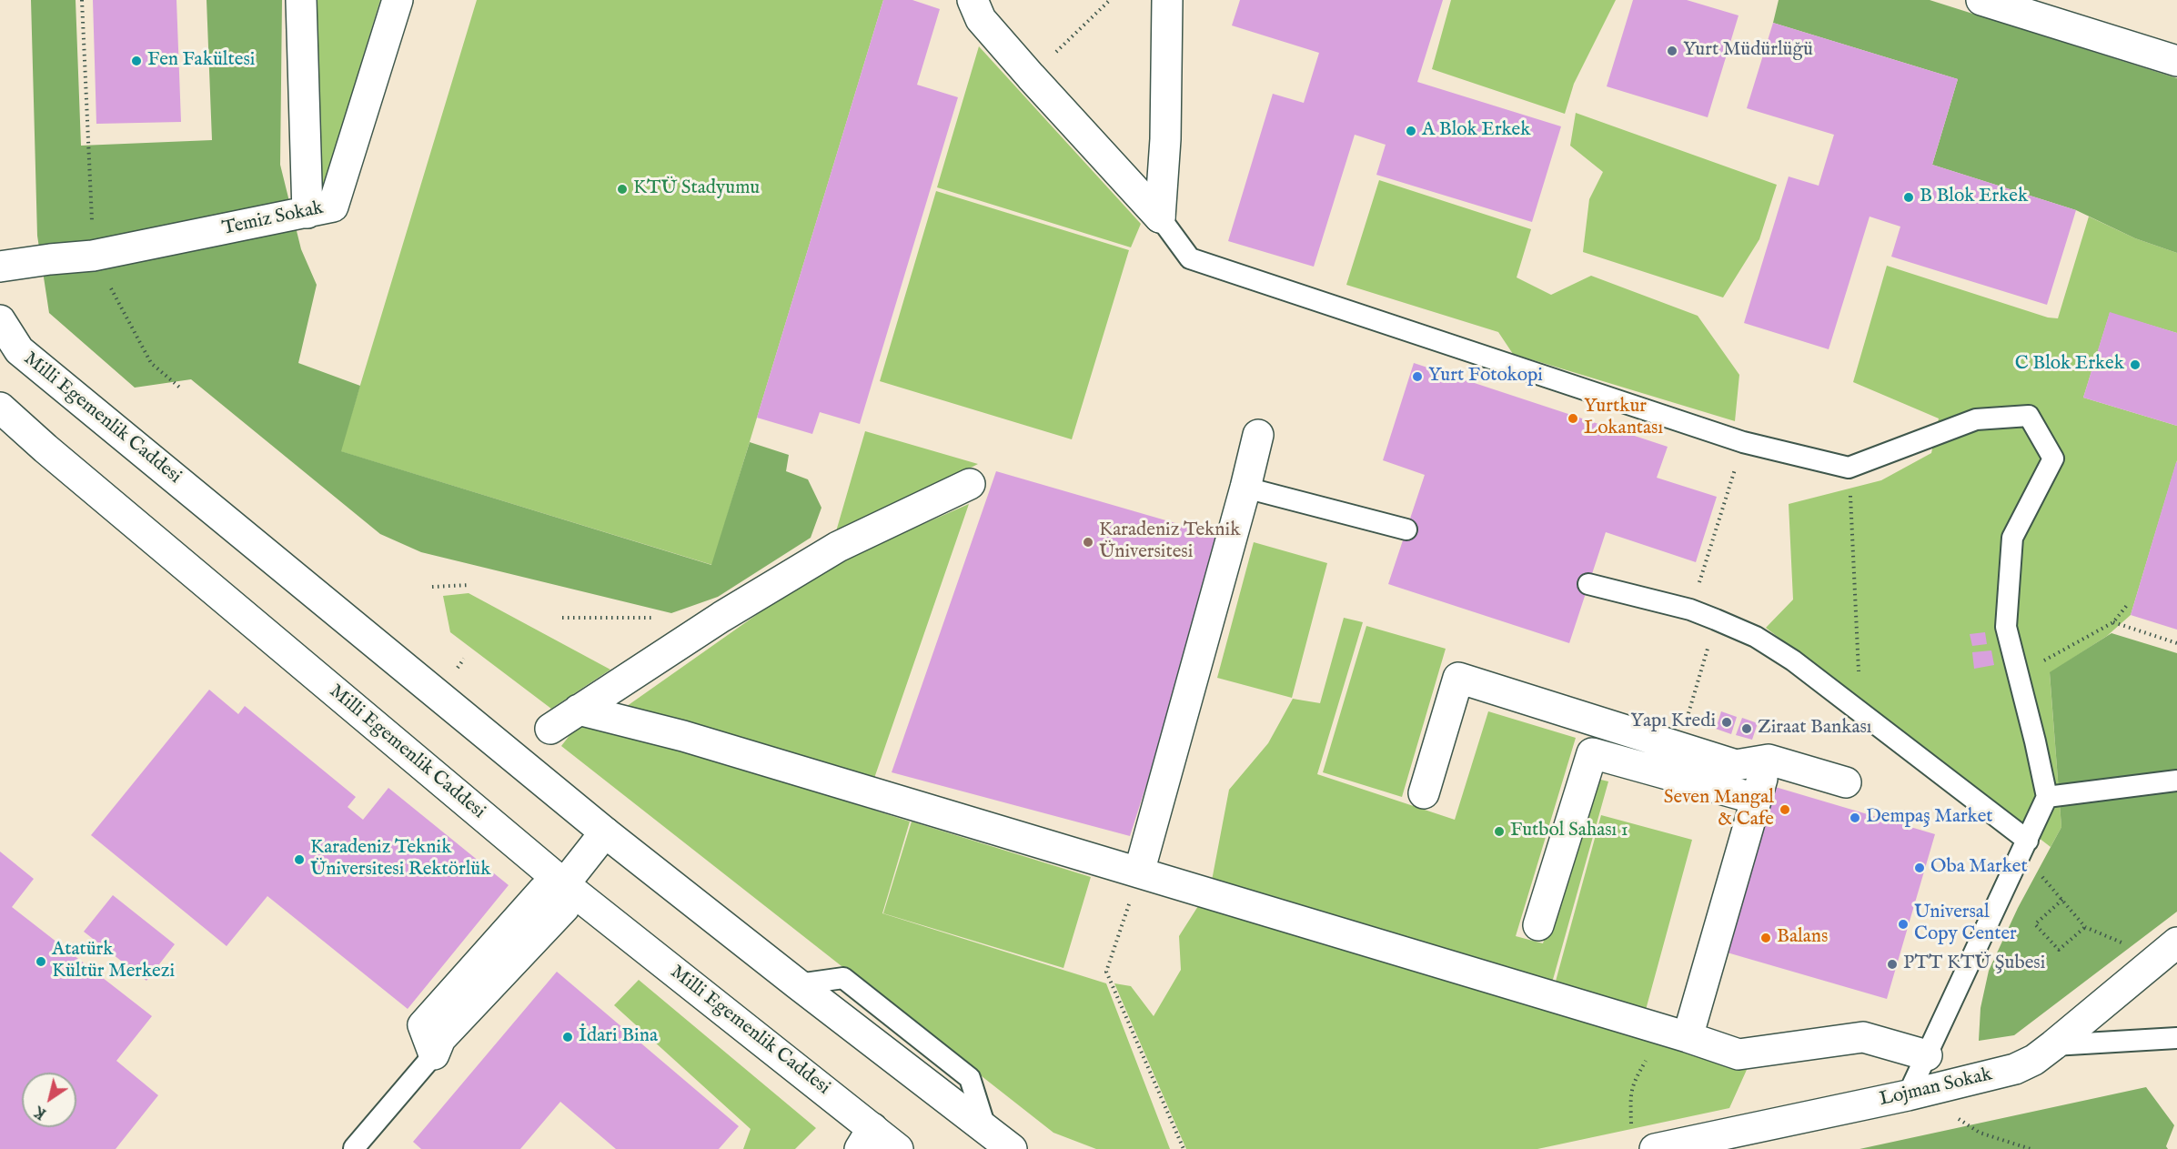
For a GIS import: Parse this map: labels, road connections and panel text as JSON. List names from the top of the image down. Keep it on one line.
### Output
{"streets":{"street":["Temiz Sokak","Milli Egemenlik Caddesi","Lojman Sokak"]},"places":["Yurt Müdürlüğü","Fen Fakültesi","A Blok Erkek","KTÜ Stadyumu","B Blok Erkek","C Blok Erkek","Yurt Fotokopi","Yurtkur Lokantası","Karadeniz Teknik Üniversitesi","Yapı Kredi","Ziraat Bankası","Seven Mangal & Cafe","Dempaş Market","Futbol Sahası 1","Karadeniz Teknik Üniversitesi Rektörlük","Oba Market","Universal Copy Center","Balans","Atatürk Kültür Merkezi","PTT KTÜ Şubesi","İdari Bina"],"north":"bottom left"}
